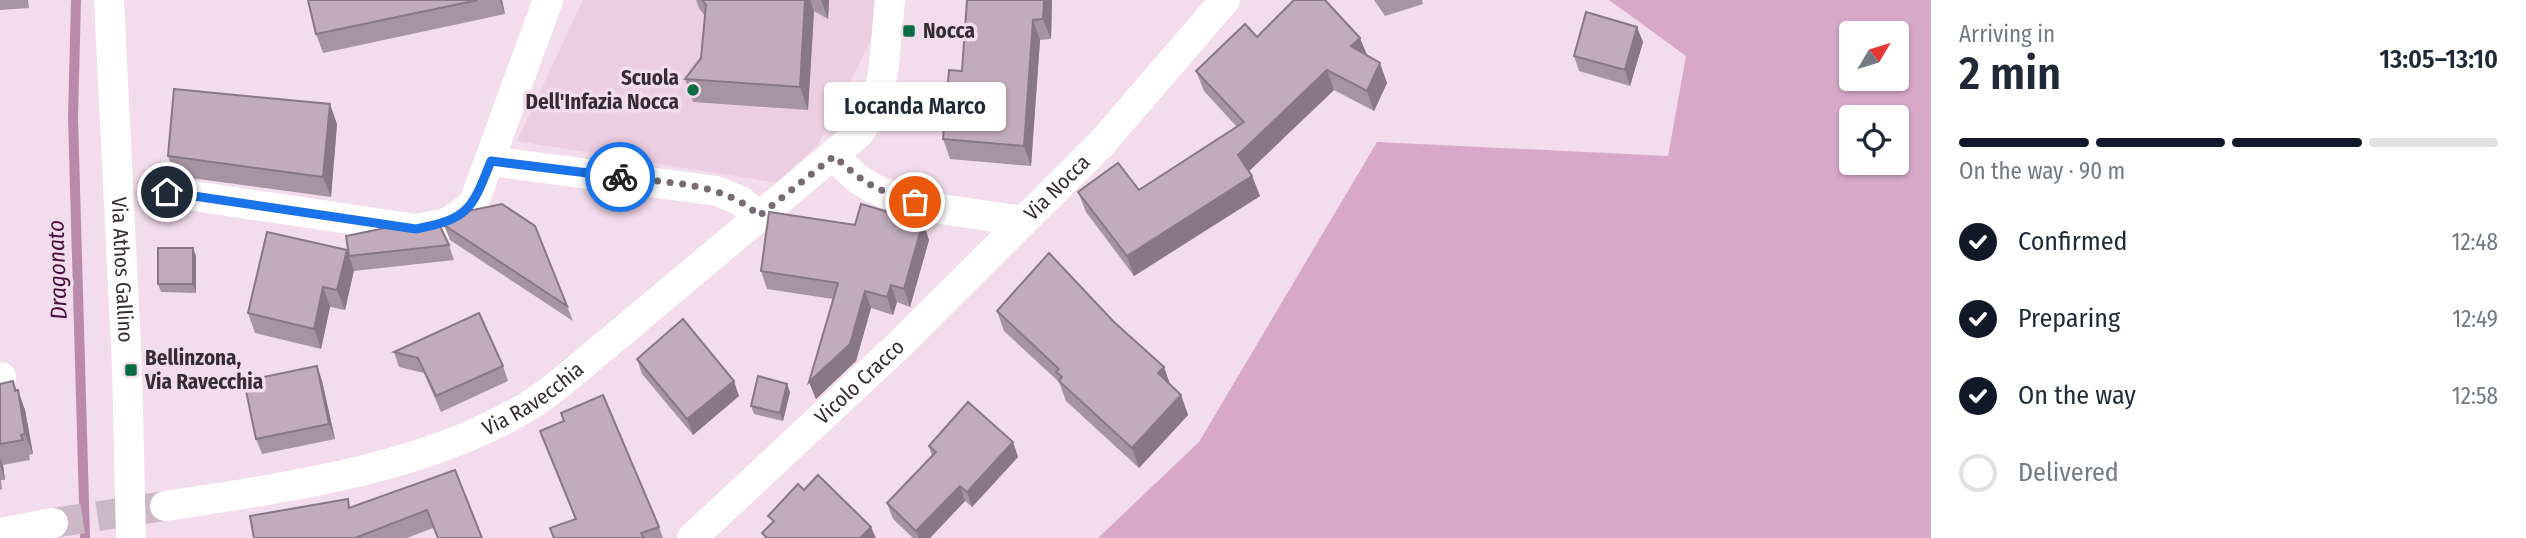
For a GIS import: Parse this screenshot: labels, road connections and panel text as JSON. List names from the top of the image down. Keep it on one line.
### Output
{"streets":{"street":["Via Nocca","Via Athos Gallino","Vicolo Cracco","Via Ravecchia"]},"crossings":[["Via Nocca","Vicolo Cracco"],["Via Nocca","Via Ravecchia"]],"water":["Dragonato"],"places":{"transit":["Nocca","Bellinzona, Via Ravecchia"],"other":["Scuola Dell'Infazia Nocca","Locanda Marco"]},"north":"top right","page":{"heading":["2 min","Arriving in","13:05–13:10"],"bubble":"Locanda Marco","bar":"On the way · 90 m","list":[["Confirmed","12:48"],["Preparing","12:49"],["On the way","12:58"],"Delivered"]}}
